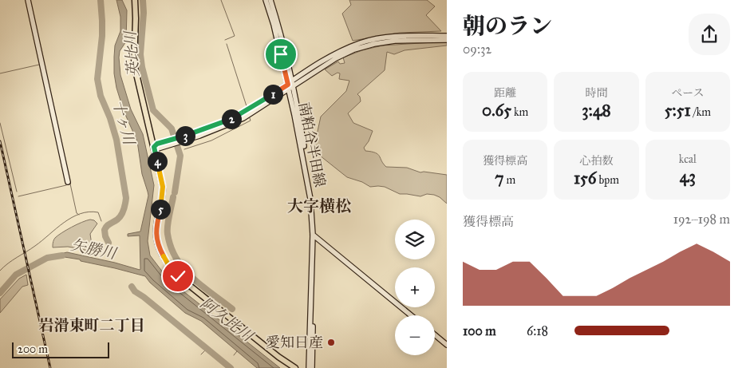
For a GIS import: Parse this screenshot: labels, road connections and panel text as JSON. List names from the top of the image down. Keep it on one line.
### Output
{"streets":{"street":["南粕谷半田線"]},"districts":["大字横松","岩滑東町二丁目"],"water":["英比川","十ヶ川","矢勝川","阿久比川"],"places":["愛知日産"],"scale_bar":"200 m","page":{"heading":["朝のラン","09:32"],"stats":[["距離","0.65 km"],["時間","3:48"],["ペース","5:51 /km"],["獲得標高","7 m"],["心拍数","156 bpm"],["kcal","43"]],"pins":["1","2","3","4","5"],"chart":["獲得標高","192–198 m"],"map_buttons":["+","−"],"list":[{"name":"100 m","note":"6:18"}],"scale":"200 m"}}
